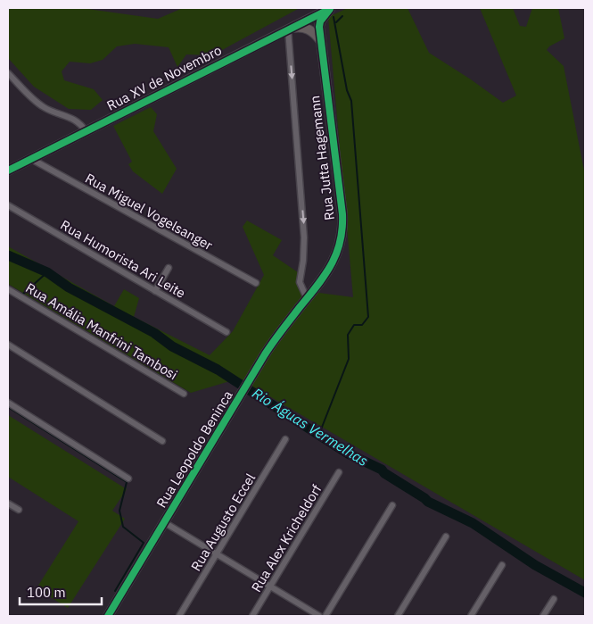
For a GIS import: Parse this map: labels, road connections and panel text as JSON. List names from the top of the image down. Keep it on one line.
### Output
{"streets":{"main road":["Rua XV de Novembro","Rua Jutta Hagemann","Rua Leopoldo Beninca"],"street":["Rua Miguel Vogelsanger","Rua Humorista Ari Leite","Rua Amália Manfrini Tambosi","Rua Augusto Eccel","Rua Alex Kricheldorf"]},"crossings":[["Rua XV de Novembro","Rua Jutta Hagemann"],["Rua XV de Novembro","Rua Miguel Vogelsanger"],["Rua Jutta Hagemann","Rua Leopoldo Beninca"]],"water":["Rio Águas Vermelhas"],"scale_bar":"100 m"}
